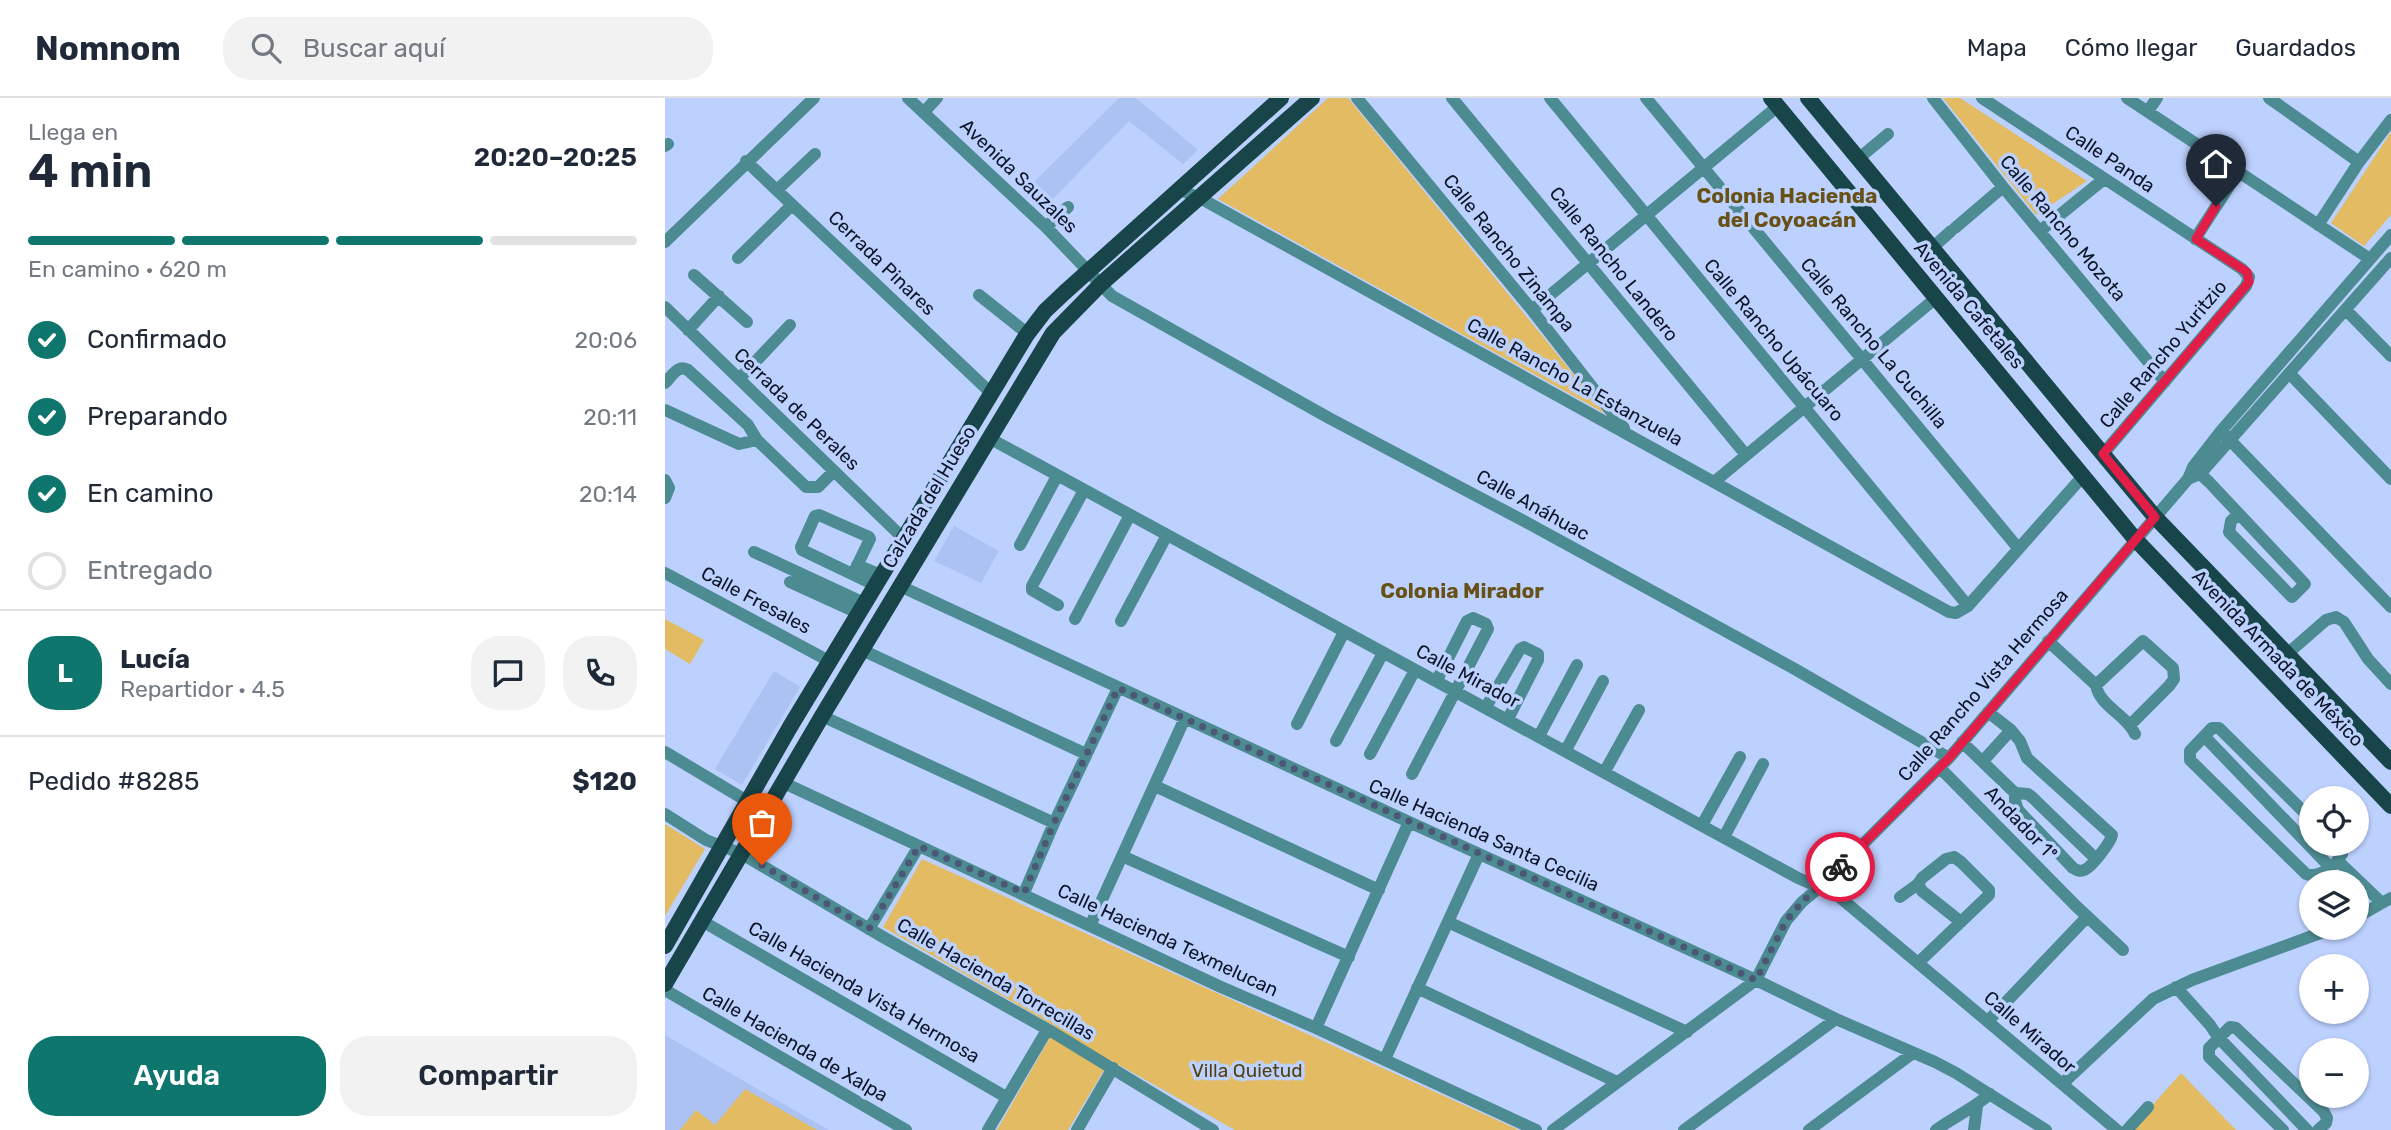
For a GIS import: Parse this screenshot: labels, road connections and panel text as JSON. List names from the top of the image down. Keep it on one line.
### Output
{"streets":{"main road":["Avenida Cafetales","Calzada del Hueso","Avenida Armada de México"],"street":["Calle Panda","Avenida Sauzales","Calle Rancho Mozota","Calle Rancho Zinampa","Cerrada Pinares","Calle Rancho Landero","Calle Rancho Upácuaro","Calle Rancho La Cuchilla","Calle Rancho Yuritzio","Calle Rancho La Estanzuela","Cerrada de Perales","Calle Anáhuac","Calle Fresales","Calle Mirador","Calle Rancho Vista Hermosa","Andador 1º","Calle Hacienda Santa Cecilia","Calle Hacienda Texmelucan","Calle Hacienda Torrecillas","Calle Hacienda Vista Hermosa","Calle Hacienda de Xalpa"]},"crossings":[["Calle Panda","Calle Rancho Yuritzio"],["Avenida Sauzales","Calzada del Hueso"],["Avenida Sauzales","Calle Anáhuac"],["Calle Rancho Mozota","Calle Rancho Yuritzio"],["Calle Rancho Zinampa","Calle Rancho La Estanzuela"],["Cerrada Pinares","Calzada del Hueso"],["Avenida Cafetales","Calle Rancho Yuritzio"],["Avenida Cafetales","Avenida Armada de México"],["Avenida Cafetales","Calle Rancho Vista Hermosa"],["Calle Rancho Upácuaro","Calle Rancho La Estanzuela"],["Calle Rancho La Estanzuela","Calzada del Hueso"],["Cerrada de Perales","Calzada del Hueso"],["Calzada del Hueso","Calle Anáhuac"],["Calzada del Hueso","Calle Fresales"],["Calzada del Hueso","Calle Mirador"],["Calzada del Hueso","Calle Hacienda Santa Cecilia"],["Calzada del Hueso","Calle Hacienda Texmelucan"],["Calzada del Hueso","Calle Hacienda Torrecillas"],["Calzada del Hueso","Calle Hacienda Vista Hermosa"],["Calle Anáhuac","Calle Rancho Vista Hermosa"],["Calle Anáhuac","Andador 1º"],["Avenida Armada de México","Calle Rancho Vista Hermosa"],["Calle Mirador","Calle Rancho Vista Hermosa"],["Calle Rancho Vista Hermosa","Andador 1º"],["Calle Rancho Vista Hermosa","Calle Hacienda Santa Cecilia"]],"districts":["Colonia Hacienda del Coyoacán","Colonia Mirador"],"parks":["Villa Quietud"],"page":{"header":"Nomnom","search":"Buscar aquí","nav":["Mapa","Cómo llegar","Guardados"],"heading":["4 min","Llega en","20:20–20:25"],"panel":["Lucía","Repartidor · 4.5","Pedido #8285","$120"],"bar":"En camino · 620 m","list":[["Confirmado","20:06"],["Preparando","20:11"],["En camino","20:14"],"Entregado"],"round":"L","map_buttons":["+","−"],"buttons":["Ayuda","Compartir"]}}
